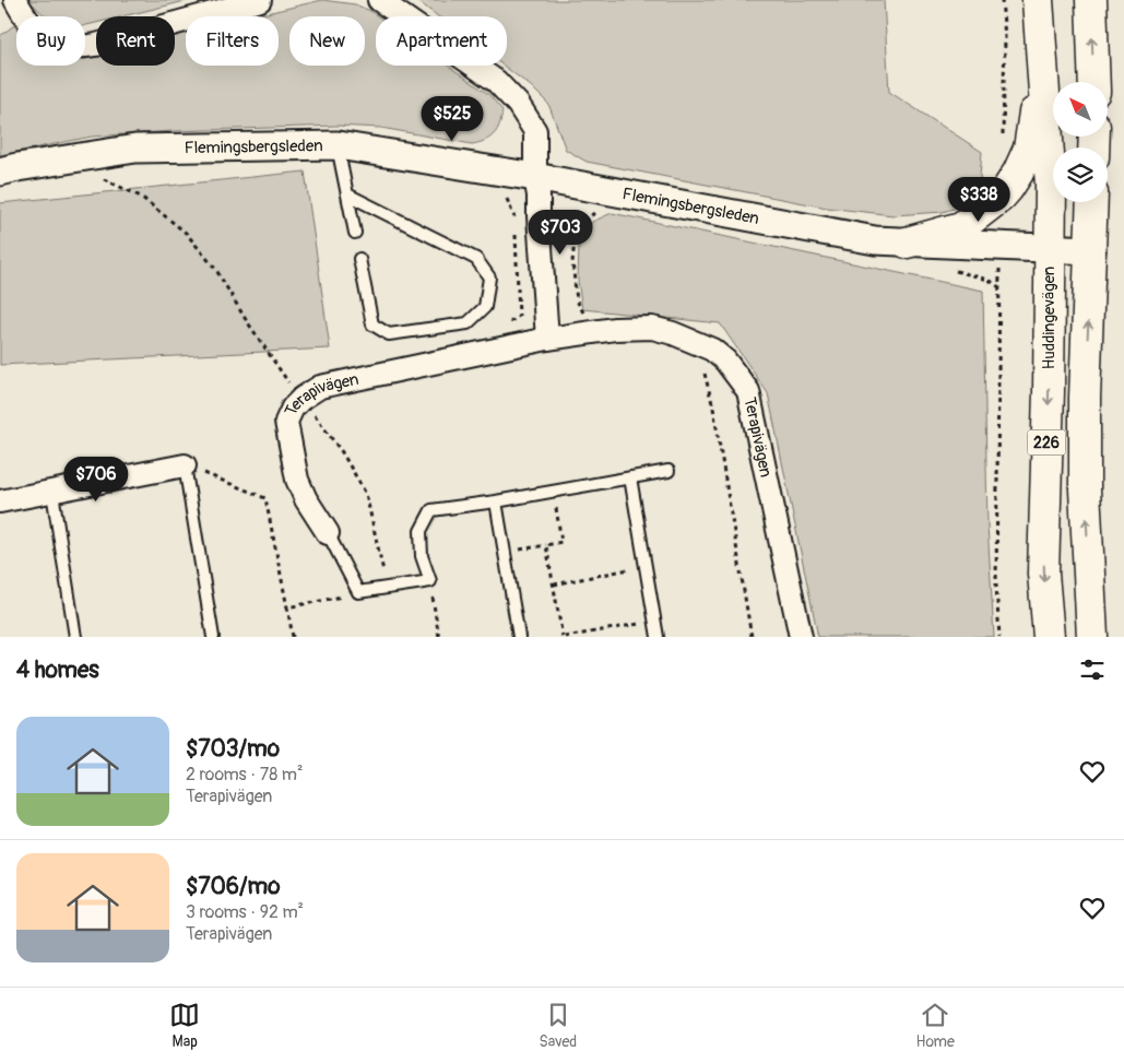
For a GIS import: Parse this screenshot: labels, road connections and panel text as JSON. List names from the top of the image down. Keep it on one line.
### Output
{"streets":{"main road":["Huddingevägen","226"],"street":["Flemingsbergsleden","Terapivägen"]},"crossings":[["Flemingsbergsleden","Huddingevägen"],["Flemingsbergsleden","226"]],"north":"top left","page":{"chip":["Buy","Rent","Filters","New","Apartment"],"price":["$525","$338","$703","$706"],"heading":"4 homes","list":[{"name":"$703/mo","note":"2 rooms · 78 m² · Terapivägen"},{"name":"$706/mo","note":"3 rooms · 92 m² · Terapivägen"}],"tabs":["Map","Saved","Home"]}}
